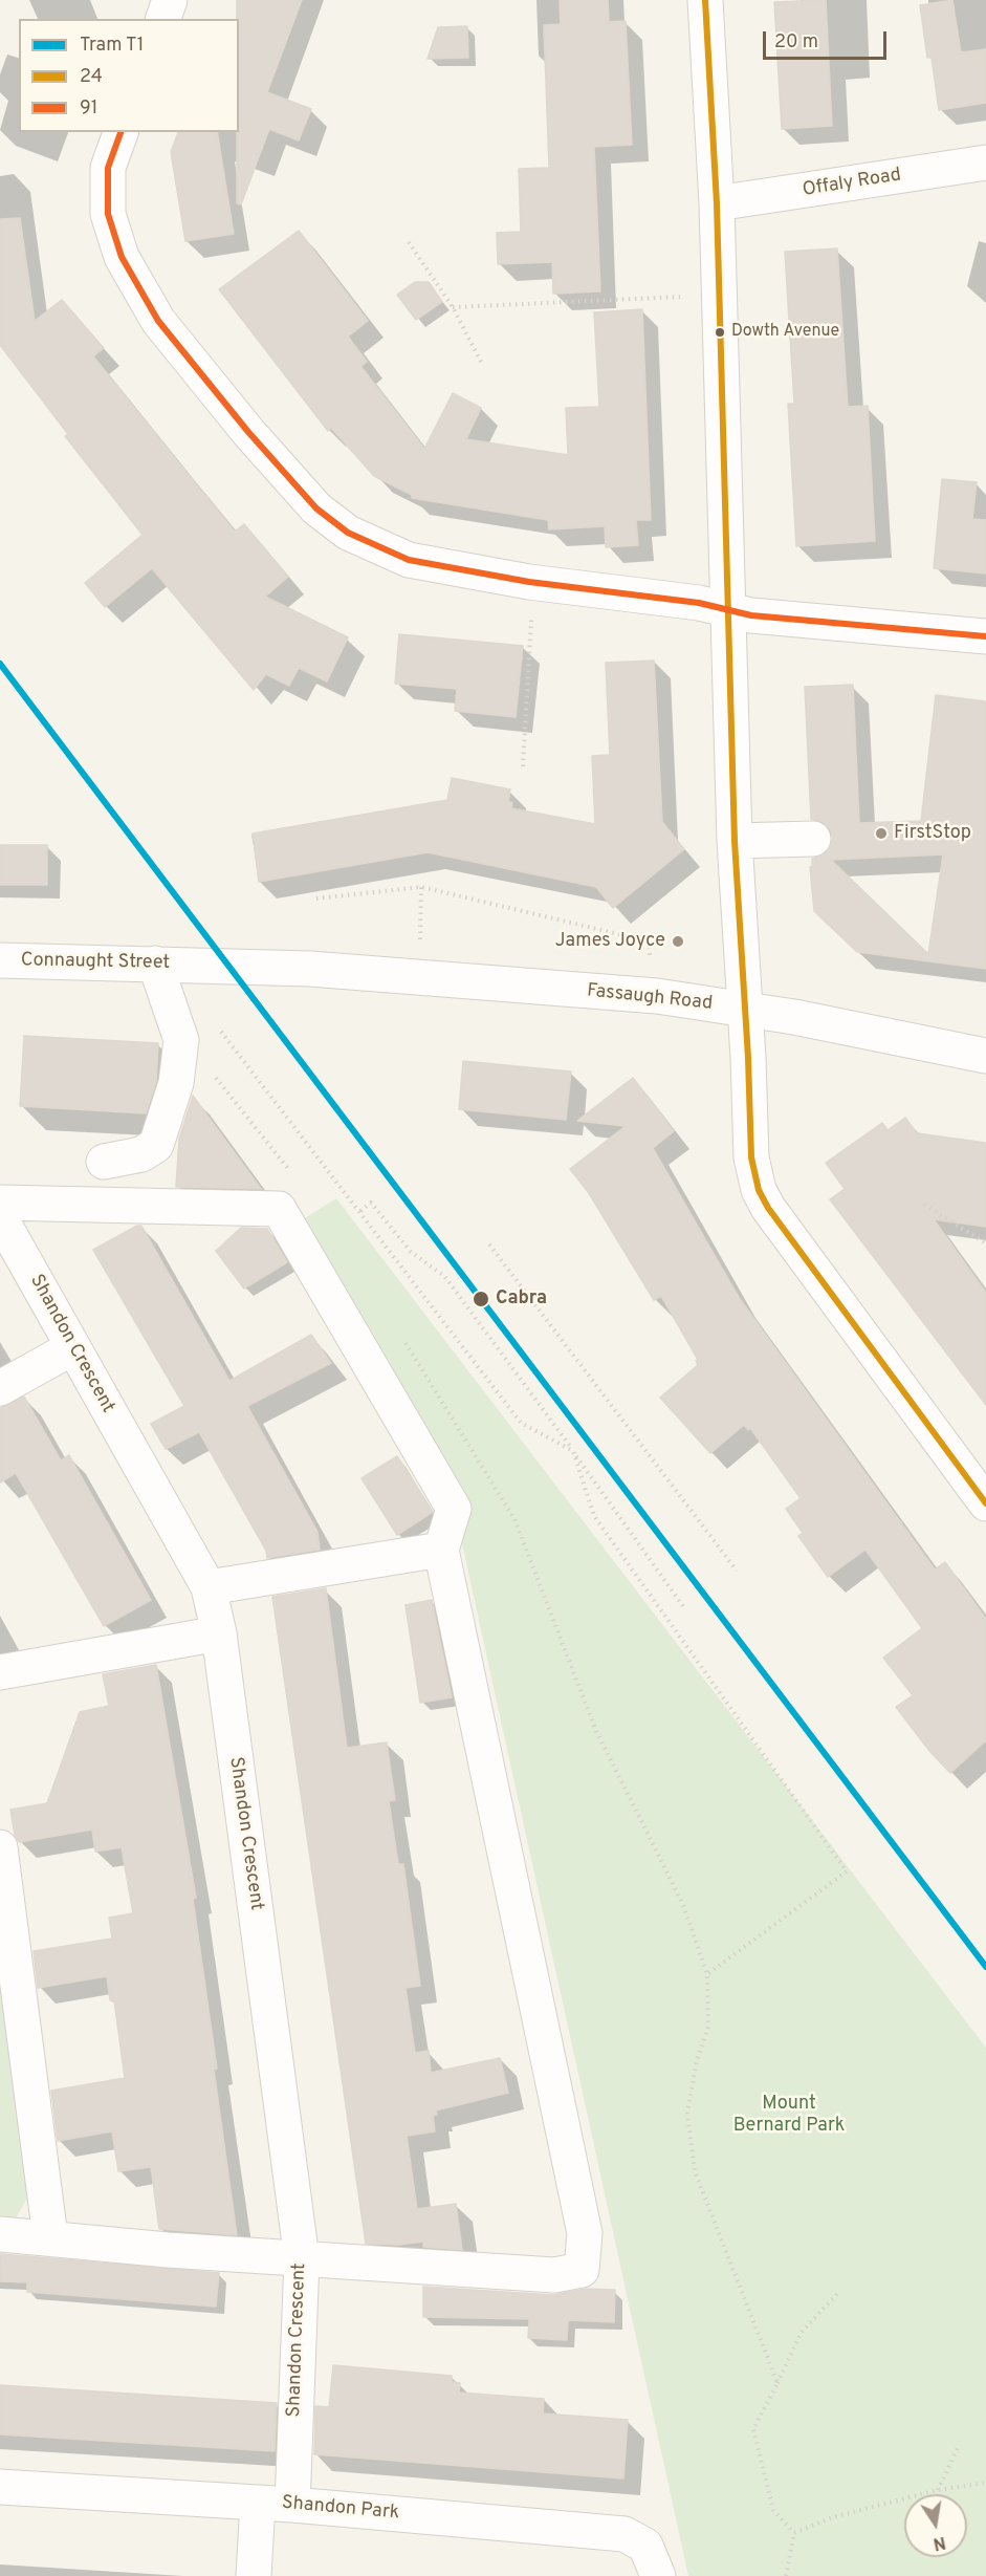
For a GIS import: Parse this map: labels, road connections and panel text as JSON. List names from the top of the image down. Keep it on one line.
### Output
{"streets":{"street":["Offaly Road","Connaught Street","Fassaugh Road","Shandon Crescent","Shandon Park"]},"crossings":[["Connaught Street","Fassaugh Road"],["Shandon Crescent","Shandon Park"]],"parks":["Mount Bernard Park"],"places":["Dowth Avenue","FirstStop","James Joyce","Cabra"],"lines":["transit line 24","transit line 91","tram line T1"],"legend":["Tram T1","24","91"],"scale_bar":"20 m","north":"bottom"}
